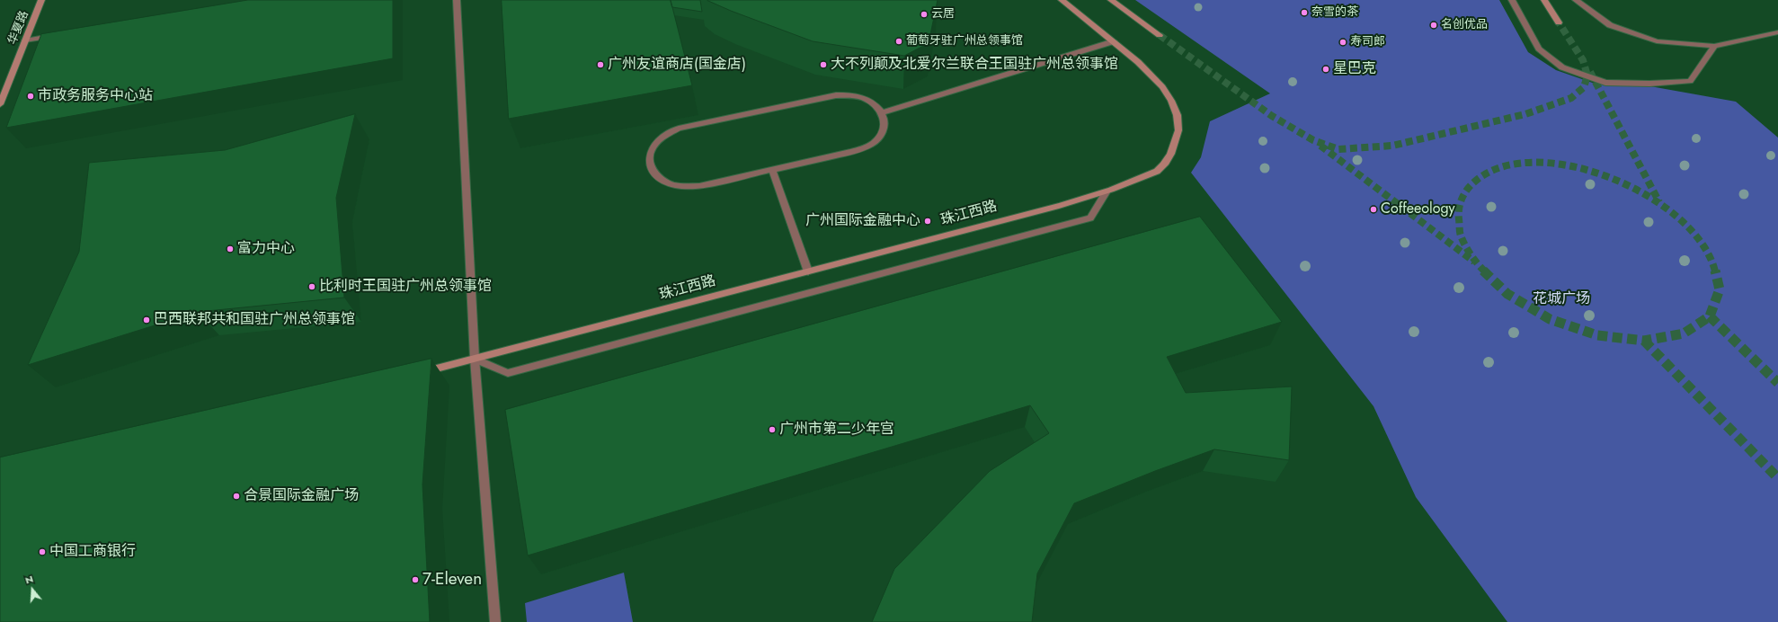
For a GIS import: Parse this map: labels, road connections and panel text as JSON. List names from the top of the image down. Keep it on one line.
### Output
{"streets":{"main road":["华夏路","珠江西路"]},"parks":["花城广场"],"places":["奈雪的茶","云居","名创优品","葡萄牙驻广州总领事馆","寿司郎","广州友谊商店(国金店)","大不列颠及北爱尔兰联合王国驻广州总领事馆","星巴克","市政务服务中心站","Coffeeology","广州国际金融中心","富力中心","比利时王国驻广州总领事馆","巴西联邦共和国驻广州总领事馆","广州市第二少年宫","合景国际金融广场","中国工商银行","7-Eleven"],"north":"top"}
